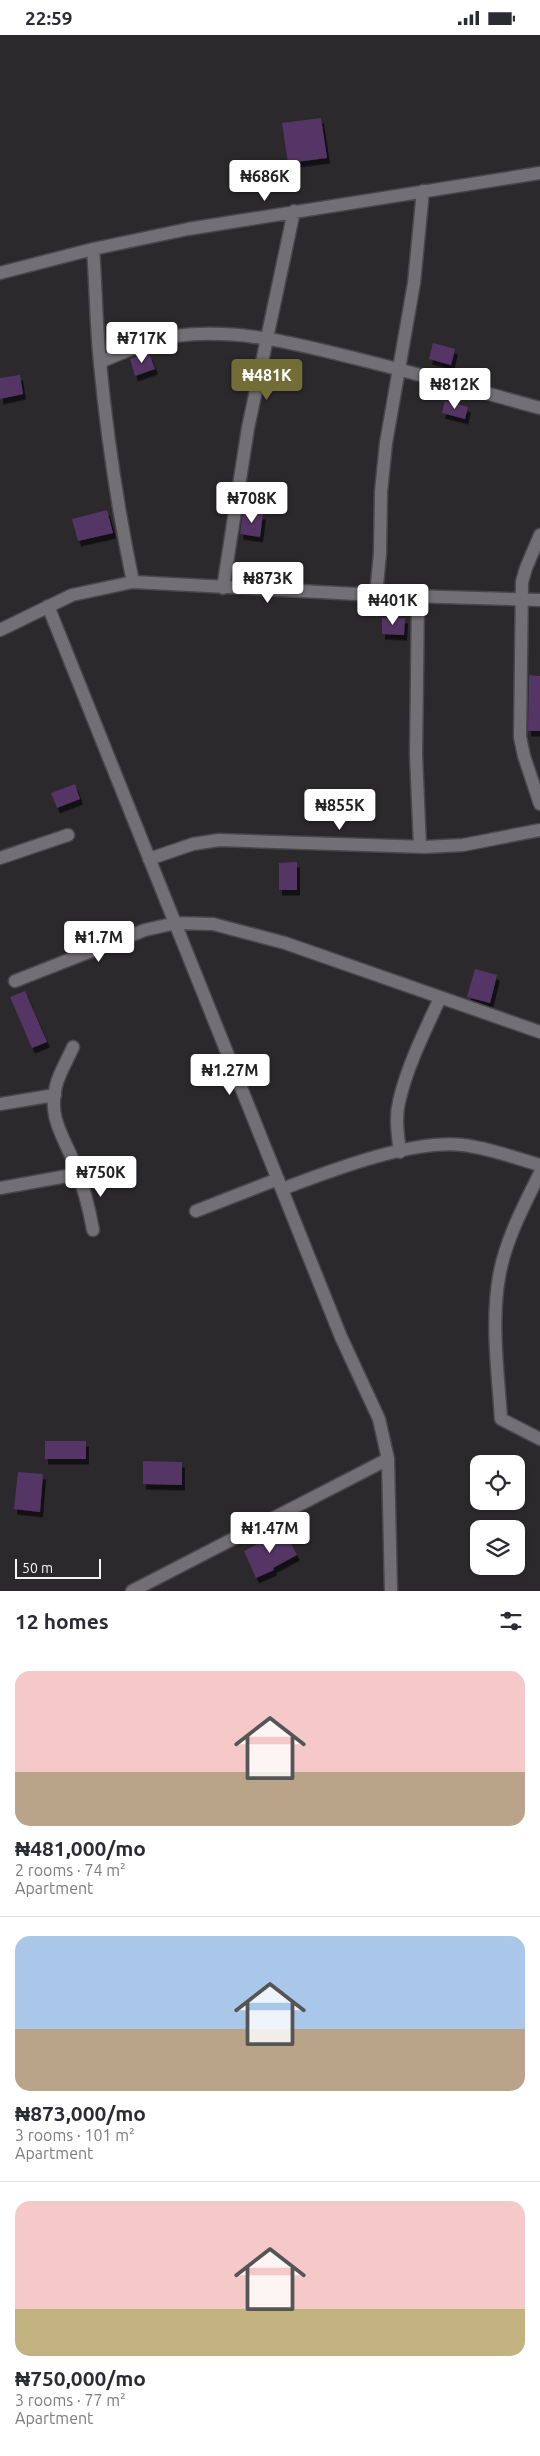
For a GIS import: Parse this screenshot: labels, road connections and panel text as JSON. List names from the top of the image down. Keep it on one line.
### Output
{"scale_bar":"50 m","page":{"status":"22:59","price":["₦686K","₦717K","₦481K","₦812K","₦708K","₦873K","₦401K","₦855K","₦1.7M","₦1.27M","₦750K","₦1.47M"],"scale":"50 m","heading":"12 homes","list":[{"name":"₦481,000/mo","note":"2 rooms · 74 m² · Apartment"},{"name":"₦873,000/mo","note":"3 rooms · 101 m² · Apartment"},{"name":"₦750,000/mo","note":"3 rooms · 77 m² · Apartment"}]}}
